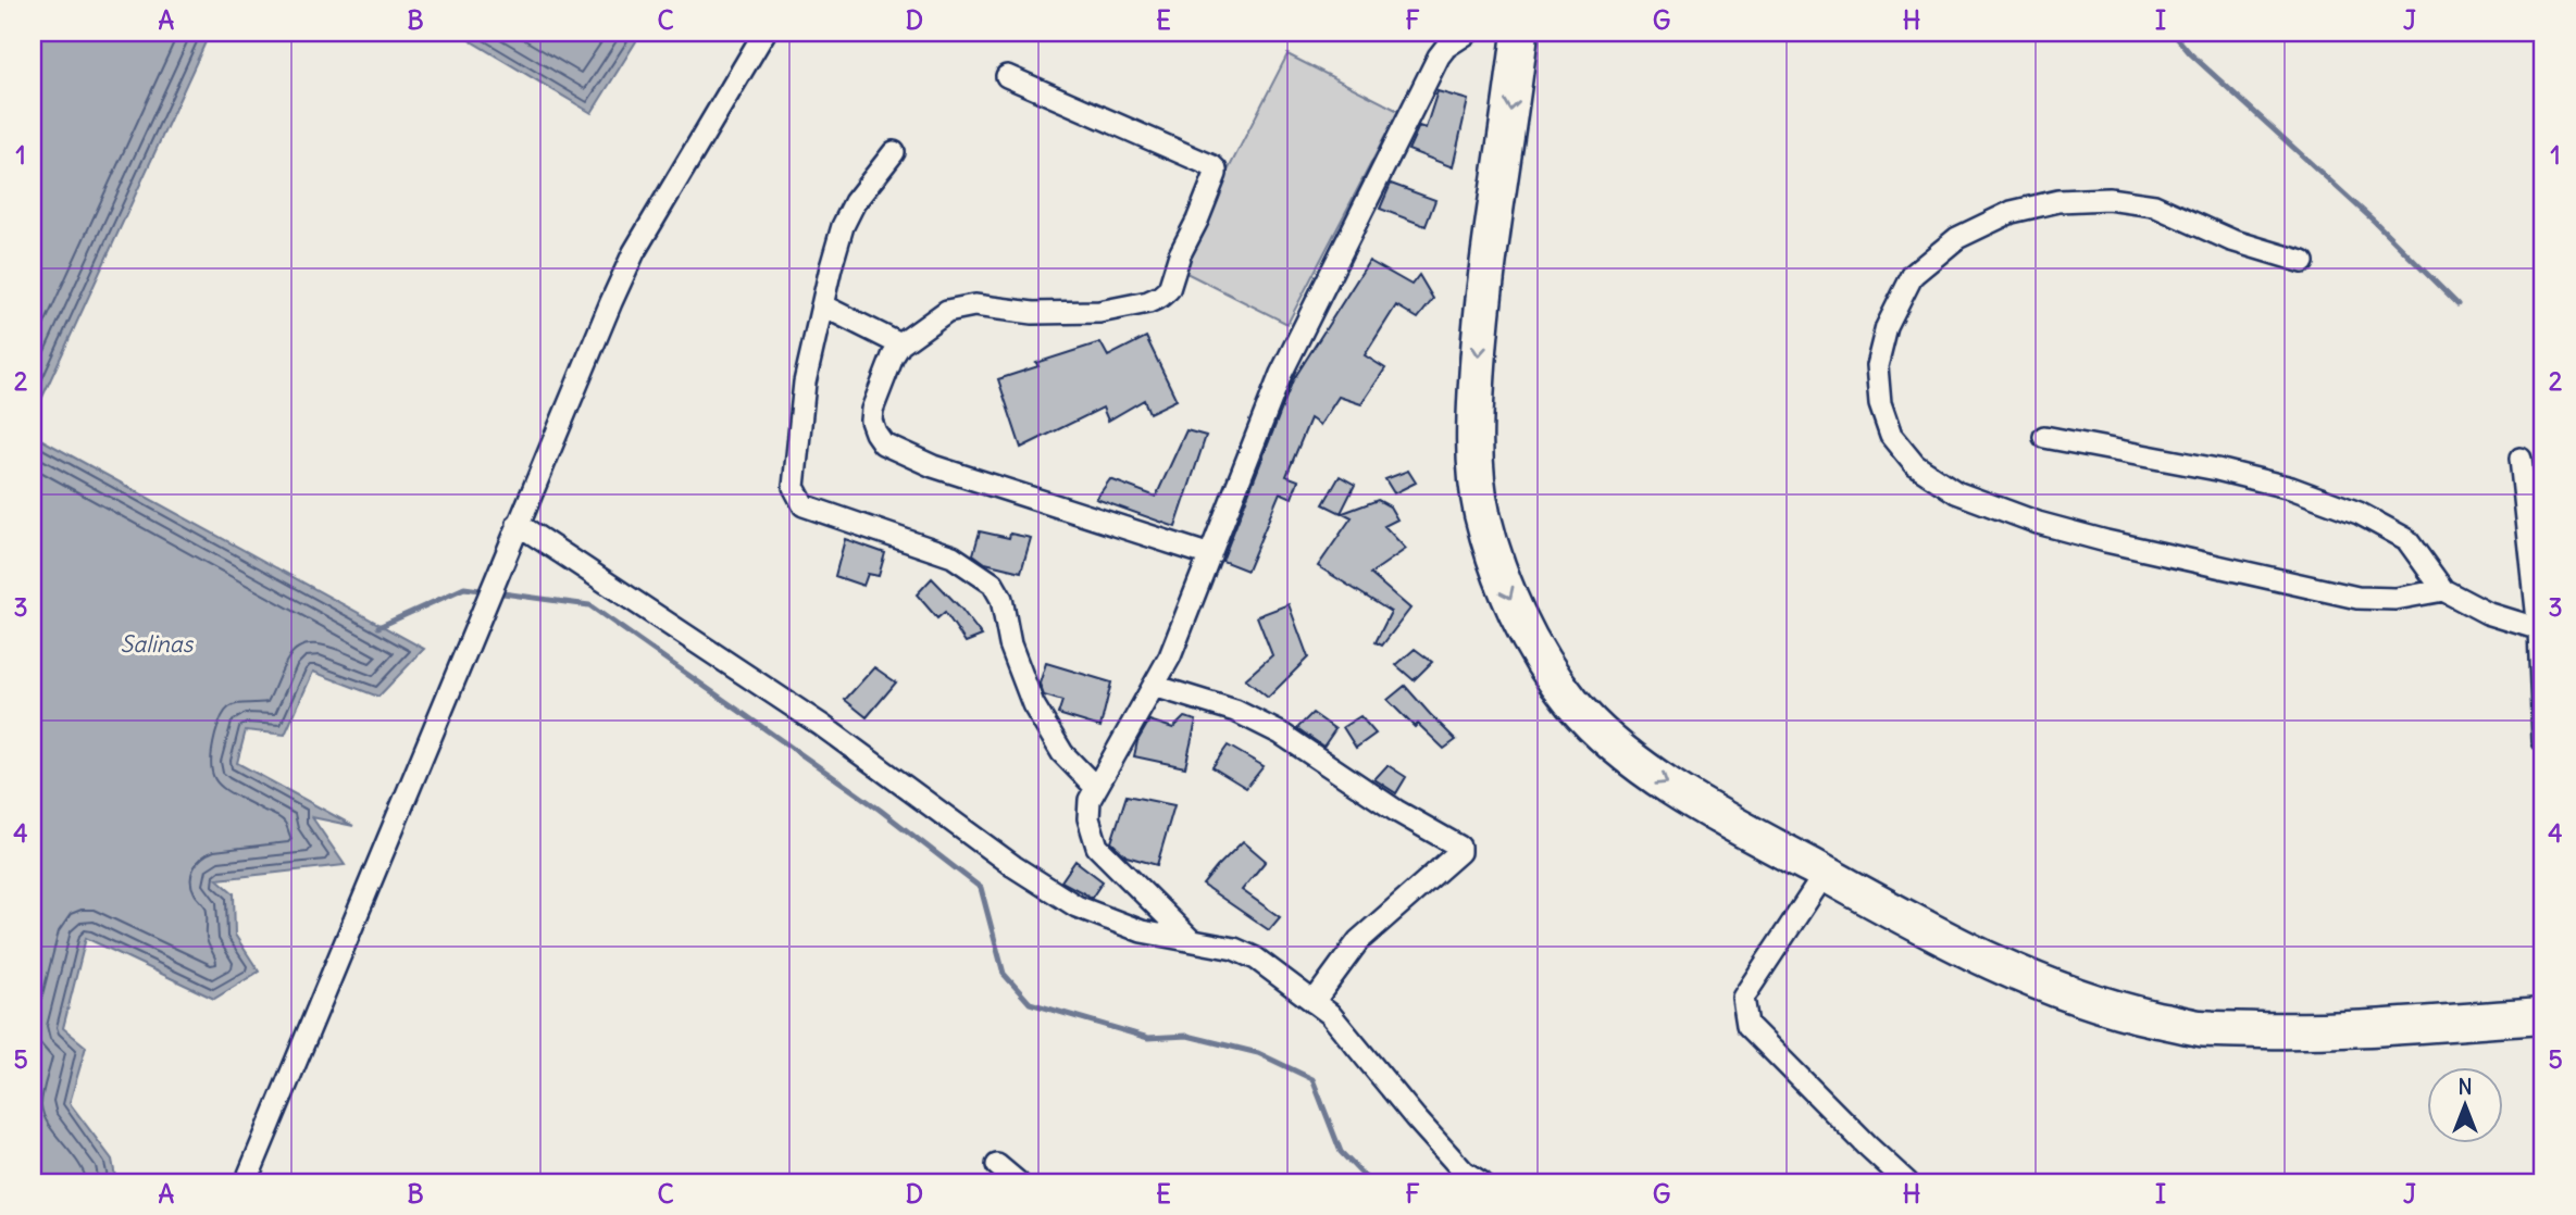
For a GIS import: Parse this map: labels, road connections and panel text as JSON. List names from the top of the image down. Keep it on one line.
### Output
{"water":["Salinas"],"north":"top","grid":{"columns":["A","B","C","D","E","F","G","H","I","J"],"rows":["1","2","3","4","5"]}}
